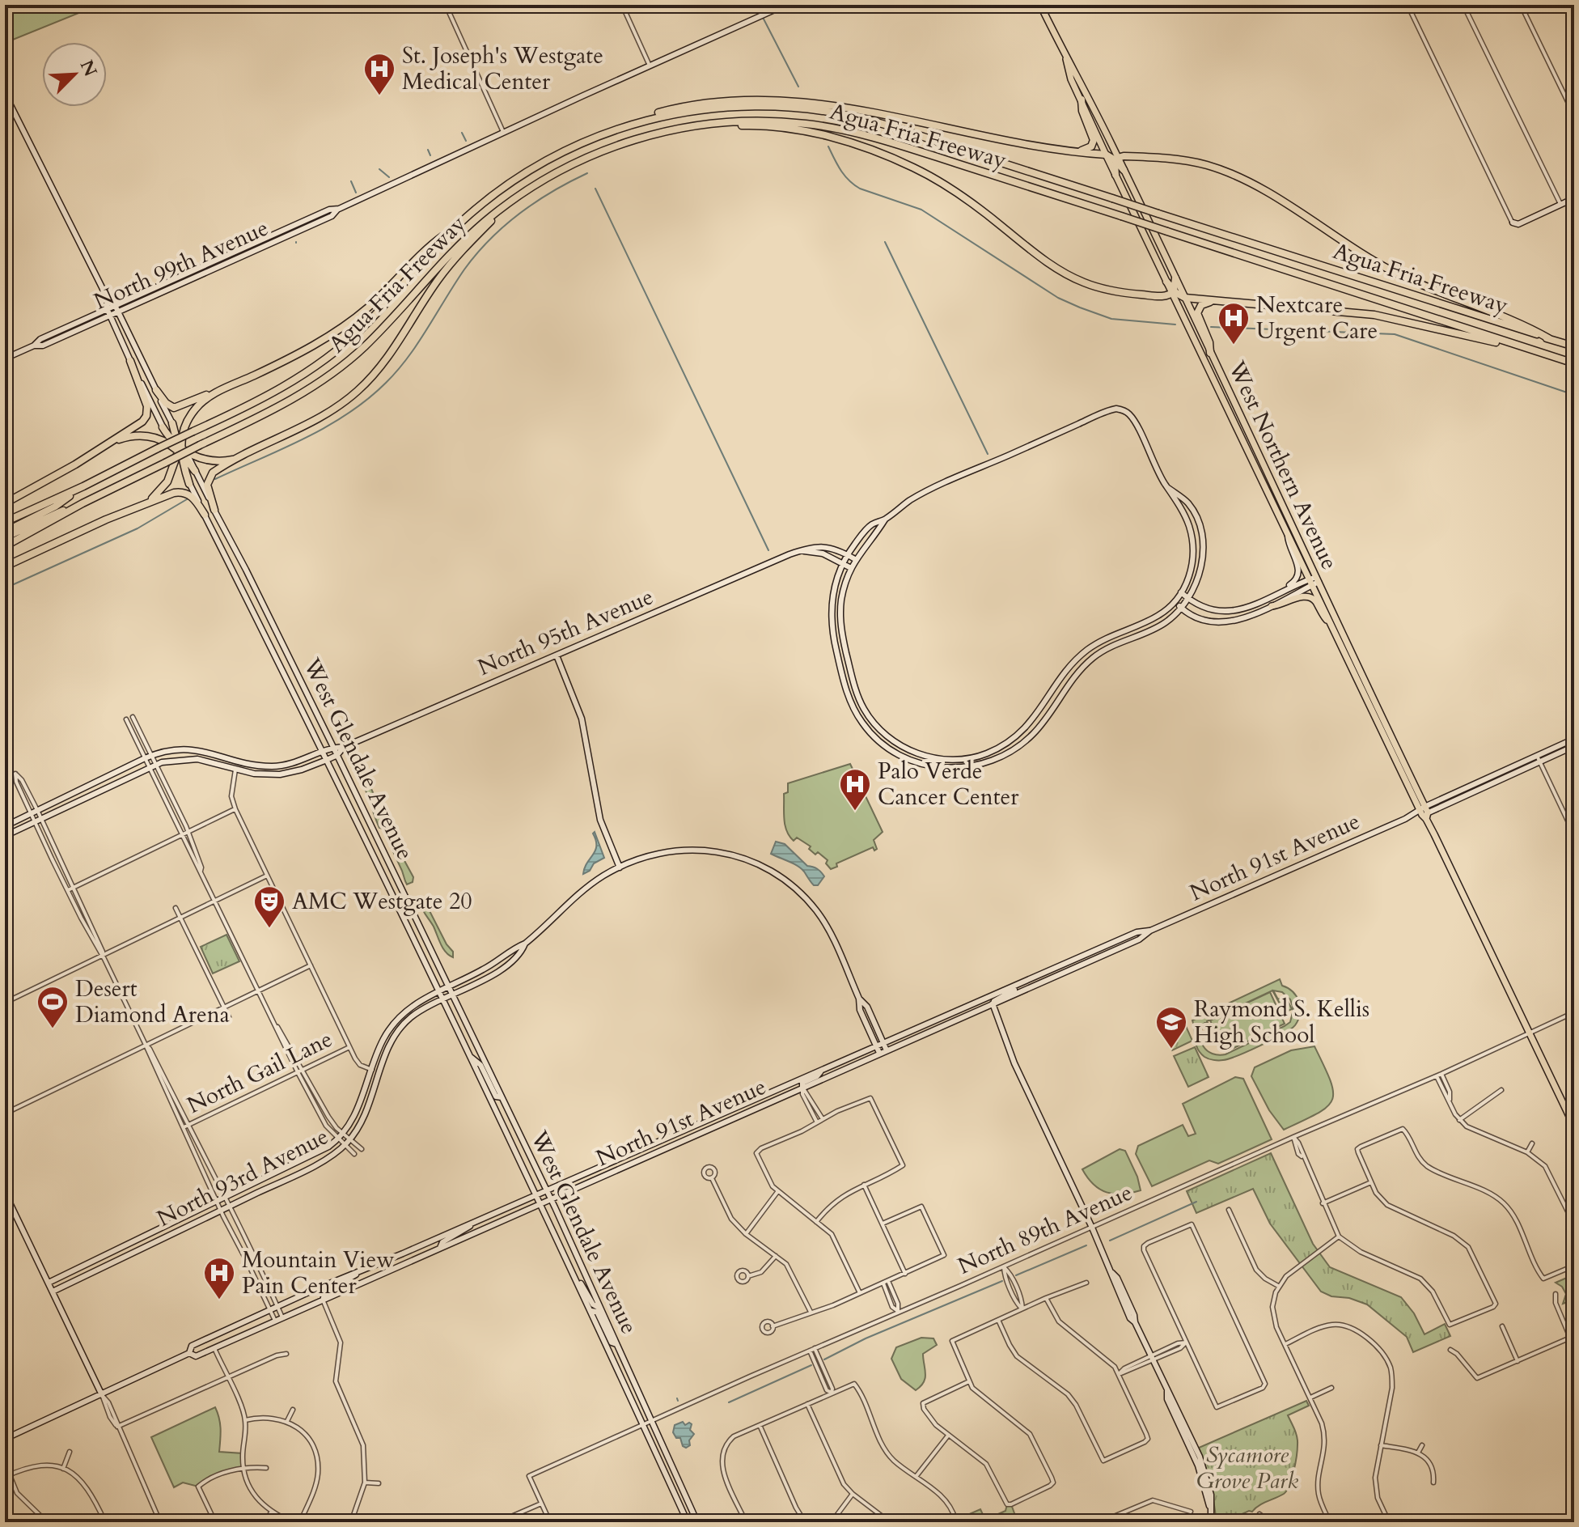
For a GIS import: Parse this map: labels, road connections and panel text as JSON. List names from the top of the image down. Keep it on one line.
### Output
{"streets":{"highway":["Agua Fria Freeway"],"main road":["North 99th Avenue","West Northern Avenue","North 95th Avenue","West Glendale Avenue","North 91st Avenue","North 93rd Avenue"],"street":["North Gail Lane","North 89th Avenue"]},"crossings":[["West Northern Avenue","North 91st Avenue"],["West Northern Avenue","North 89th Avenue"],["North 95th Avenue","West Glendale Avenue"],["West Glendale Avenue","North 91st Avenue"],["West Glendale Avenue","North 93rd Avenue"],["West Glendale Avenue","North 89th Avenue"]],"parks":["Sycamore Grove Park"],"places":{"hospital":["St. Joseph's Westgate Medical Center","Nextcare Urgent Care","Palo Verde Cancer Center","Mountain View Pain Center"],"theatre":["AMC Westgate 20"],"sports":["Desert Diamond Arena"],"school or university":["Raymond S. Kellis High School"]},"north":"top right"}
